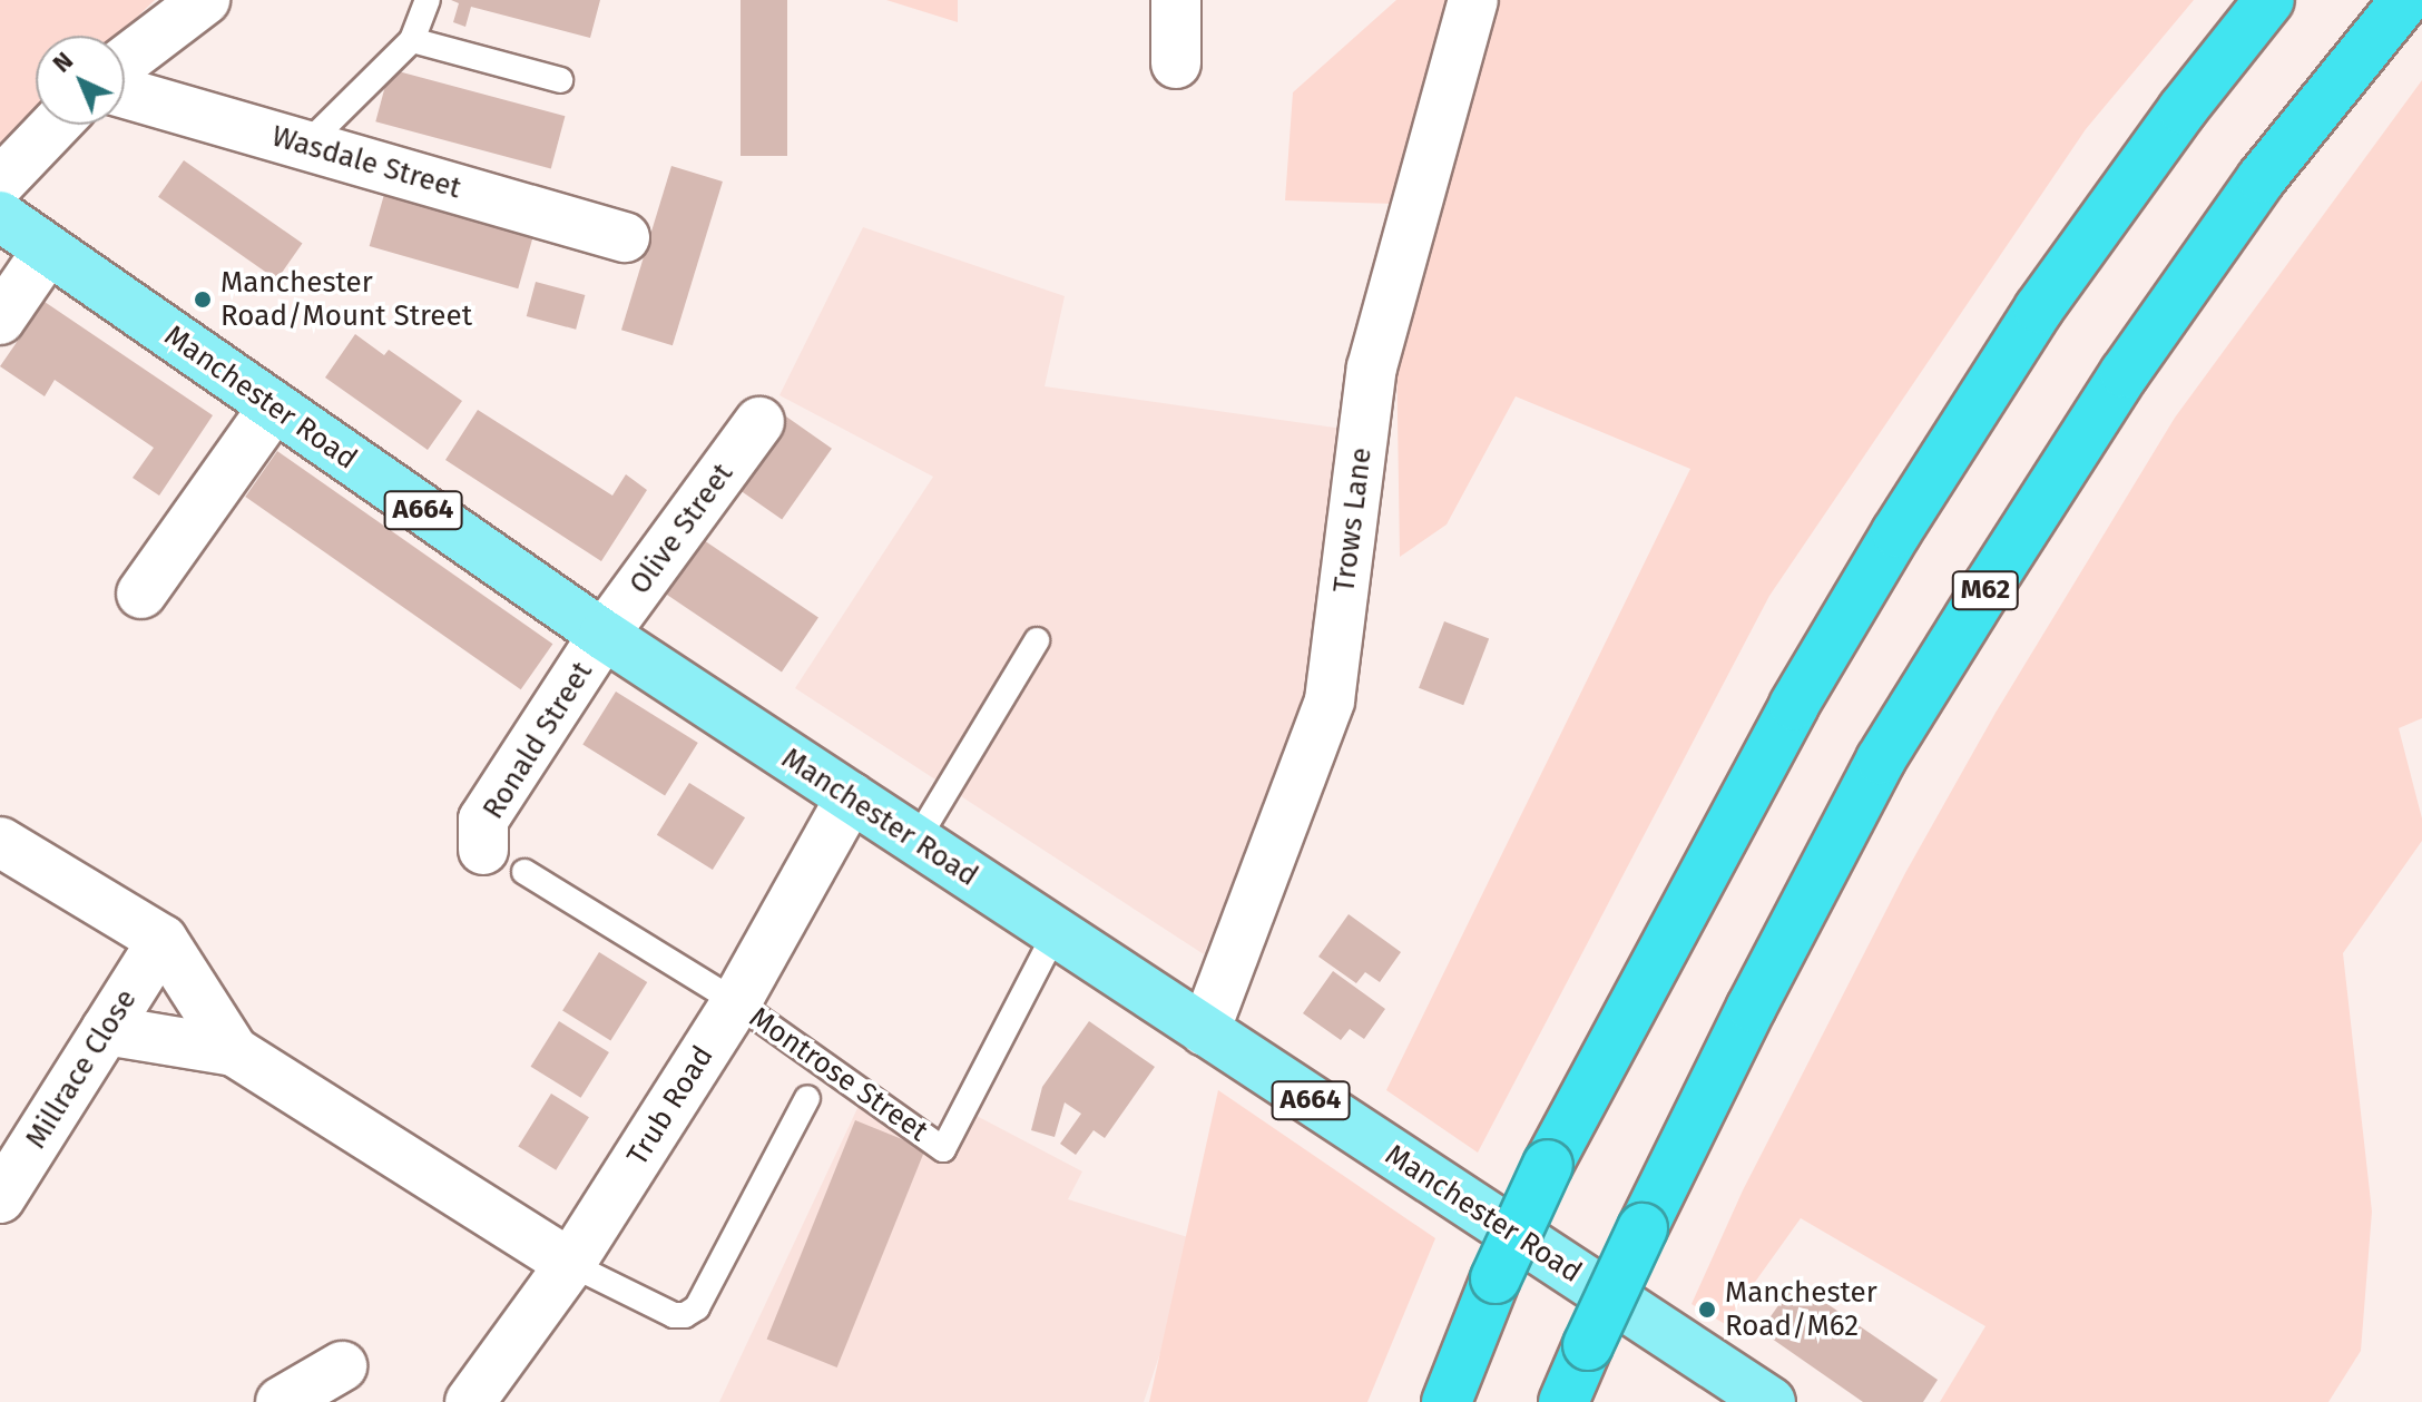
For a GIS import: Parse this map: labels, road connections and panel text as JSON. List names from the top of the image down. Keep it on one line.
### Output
{"streets":{"highway":["M62"],"main road":["Manchester Road","A664"],"street":["Wasdale Street","Trows Lane","Olive Street","Ronald Street","Millrace Close","Trub Road"],"lane":["Montrose Street"]},"crossings":[["Manchester Road","Trows Lane"],["Manchester Road","Olive Street"],["Manchester Road","Ronald Street"],["Manchester Road","Montrose Street"],["Manchester Road","Trub Road"],["Olive Street","Ronald Street"],["Ronald Street","Montrose Street"],["Montrose Street","Trub Road"]],"places":["Manchester Road/Mount Street","Manchester Road/M62"],"north":"top left"}
